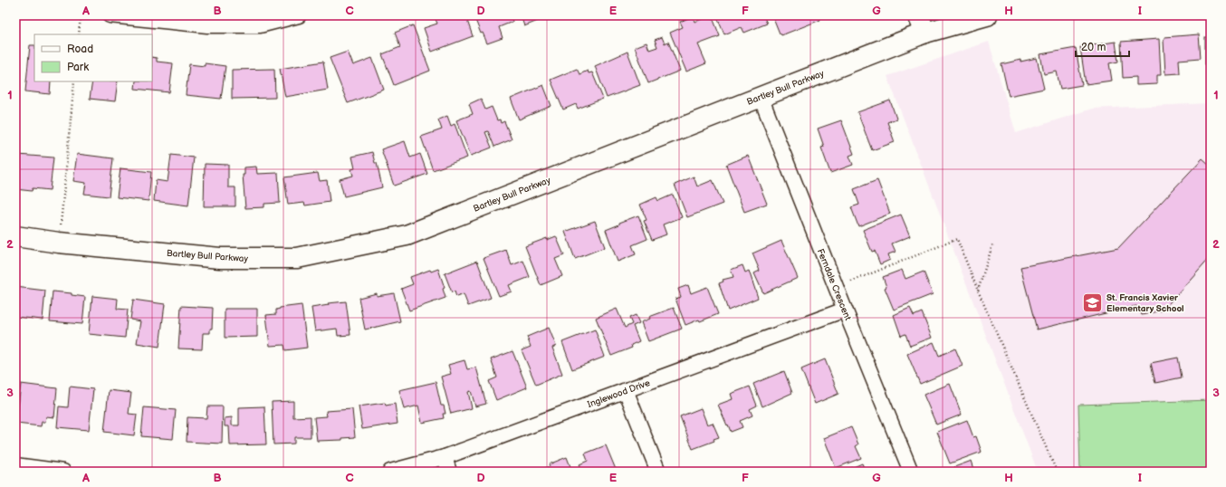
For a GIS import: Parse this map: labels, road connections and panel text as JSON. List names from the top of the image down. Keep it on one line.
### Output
{"streets":{"street":["Bartley Bull Parkway","Ferndale Crescent","Inglewood Drive"]},"crossings":[["Bartley Bull Parkway","Ferndale Crescent"],["Ferndale Crescent","Inglewood Drive"]],"places":{"school or university":["St. Francis Xavier Elementary School"]},"legend":["Road","Park"],"scale_bar":"20 m","grid":{"columns":["A","B","C","D","E","F","G","H","I"],"rows":["1","2","3"]}}
